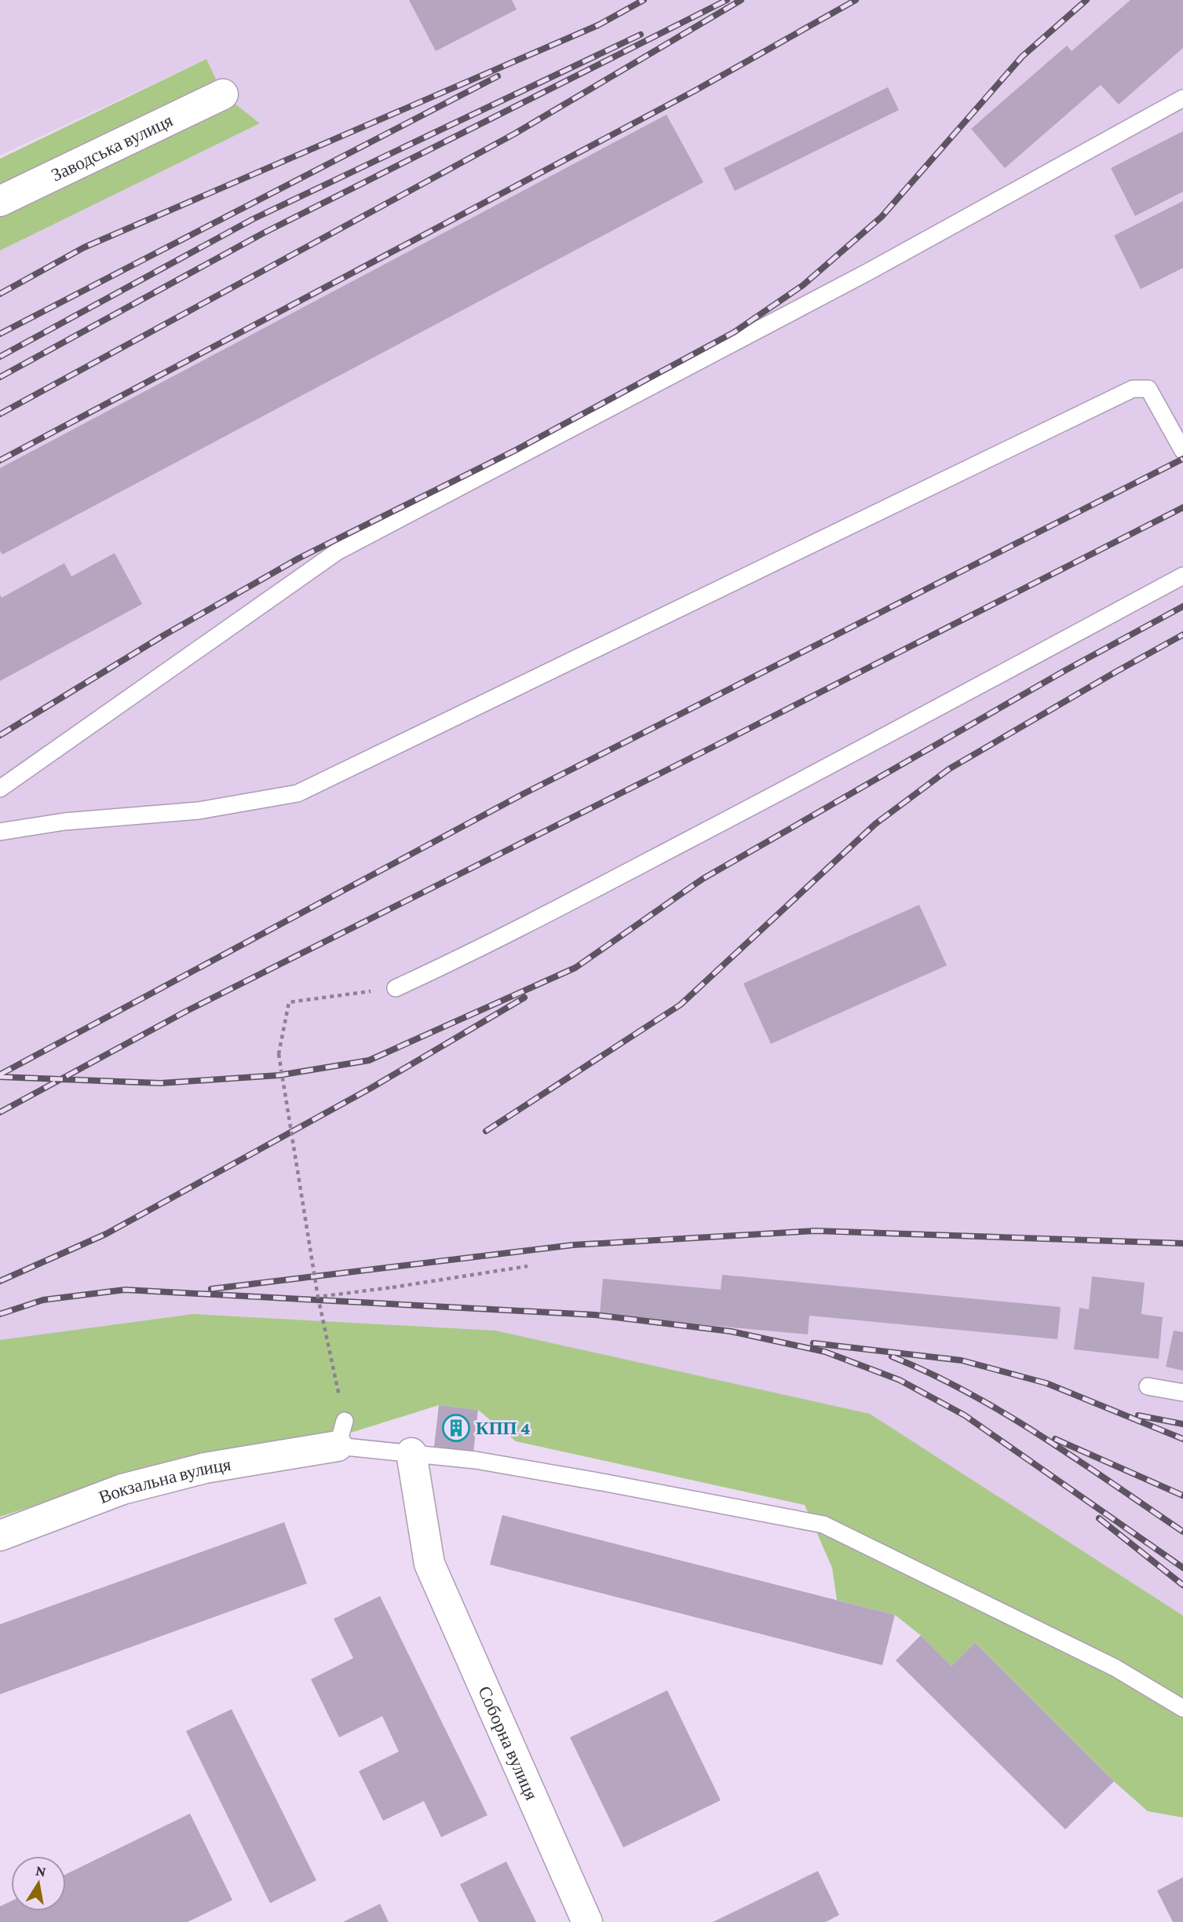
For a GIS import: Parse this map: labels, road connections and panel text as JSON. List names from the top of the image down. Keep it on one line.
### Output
{"streets":{"street":["Заводська вулиця","Вокзальна вулиця","Соборна вулиця"]},"places":{"building":["КПП 4"]},"north":"top"}
